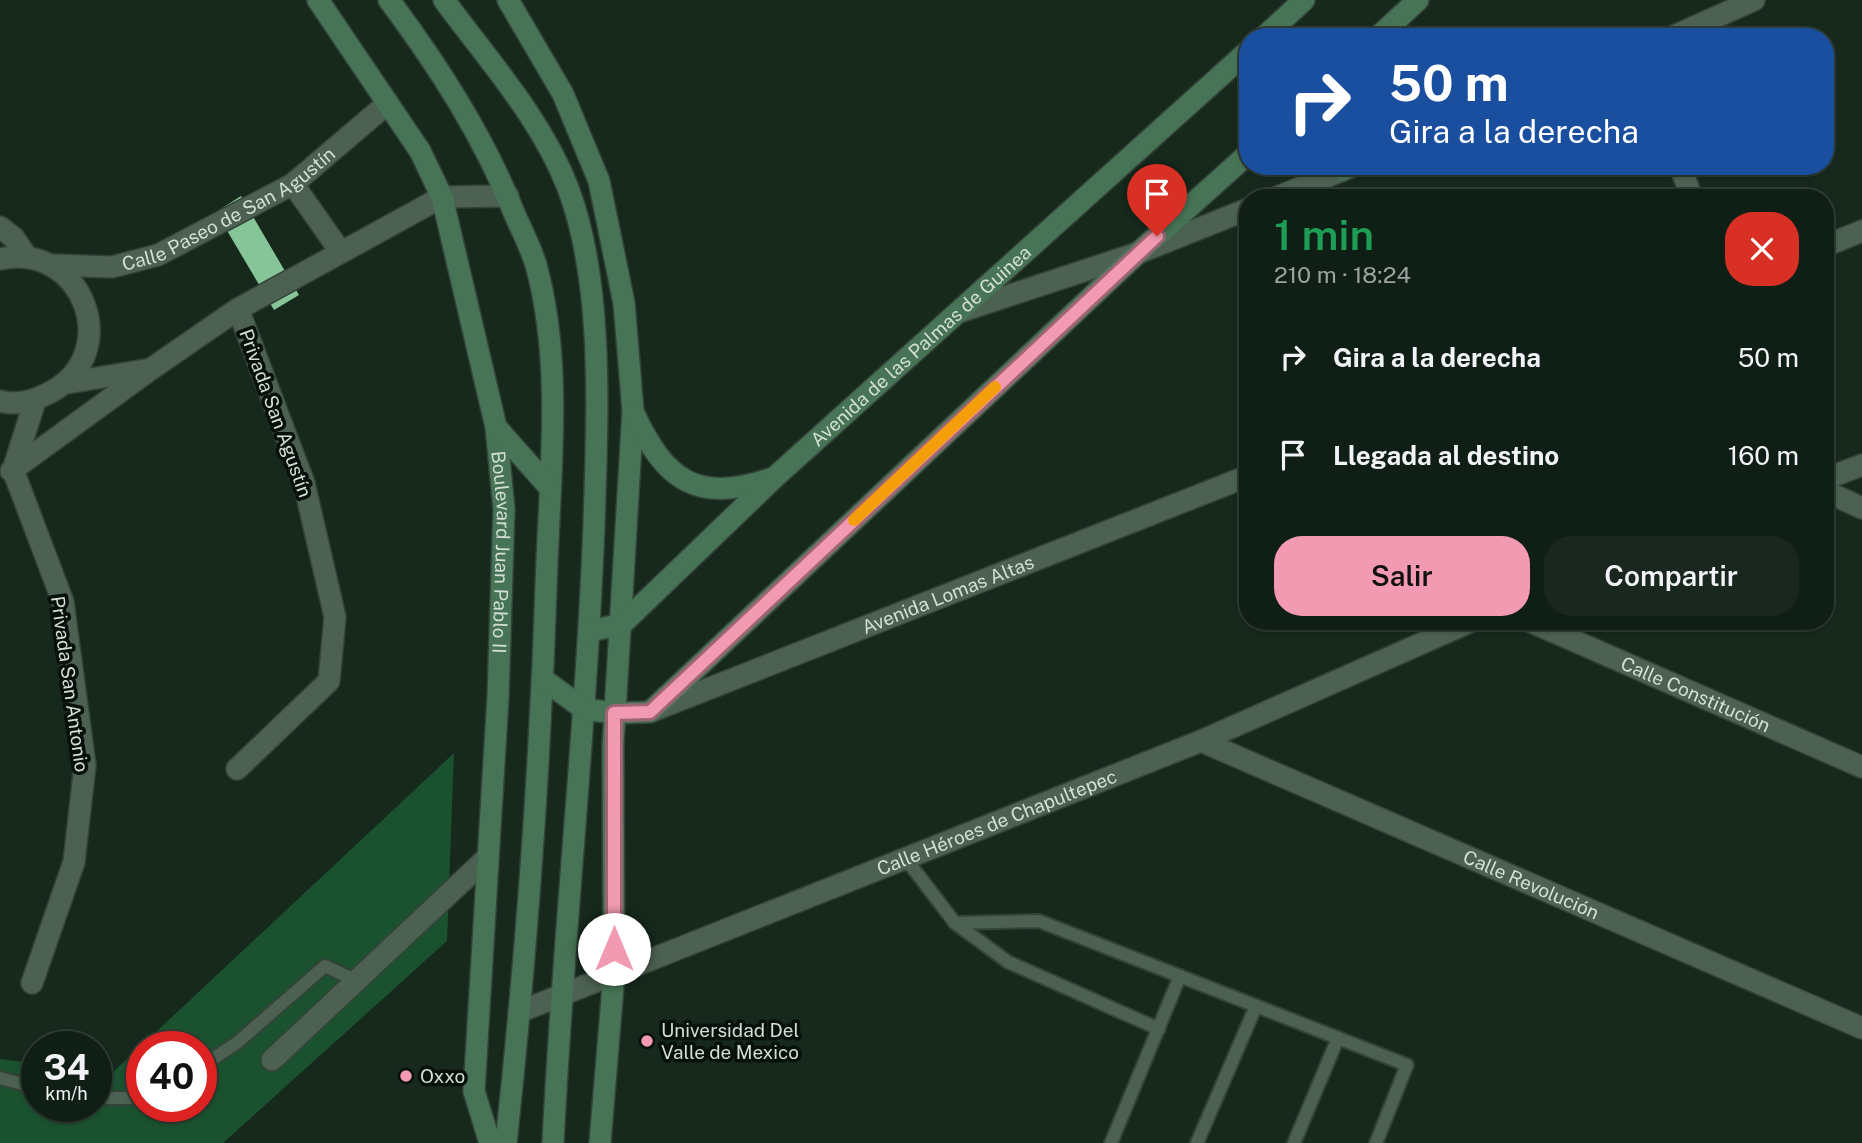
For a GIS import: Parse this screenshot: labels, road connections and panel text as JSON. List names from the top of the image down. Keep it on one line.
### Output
{"streets":{"street":["Calle Paseo de San Agustín","Avenida de las Palmas de Guinea","Privada San Agustín","Boulevard Juan Pablo II","Avenida Lomas Altas","Privada San Antonio","Calle Constitución","Calle Héroes de Chapultepec","Calle Revolución"]},"crossings":[["Calle Paseo de San Agustín","Boulevard Juan Pablo II"],["Calle Héroes de Chapultepec","Calle Revolución"]],"places":["Universidad Del Valle de Mexico","Oxxo"],"page":{"turn":["50 m","Gira a la derecha"],"heading":["1 min","210 m · 18:24"],"list":[{"name":"Gira a la derecha","value":"50 m"},{"name":"Llegada al destino","value":"160 m"}],"buttons":["Salir","Compartir"],"speed":"34 km/h","limit":"40"}}
